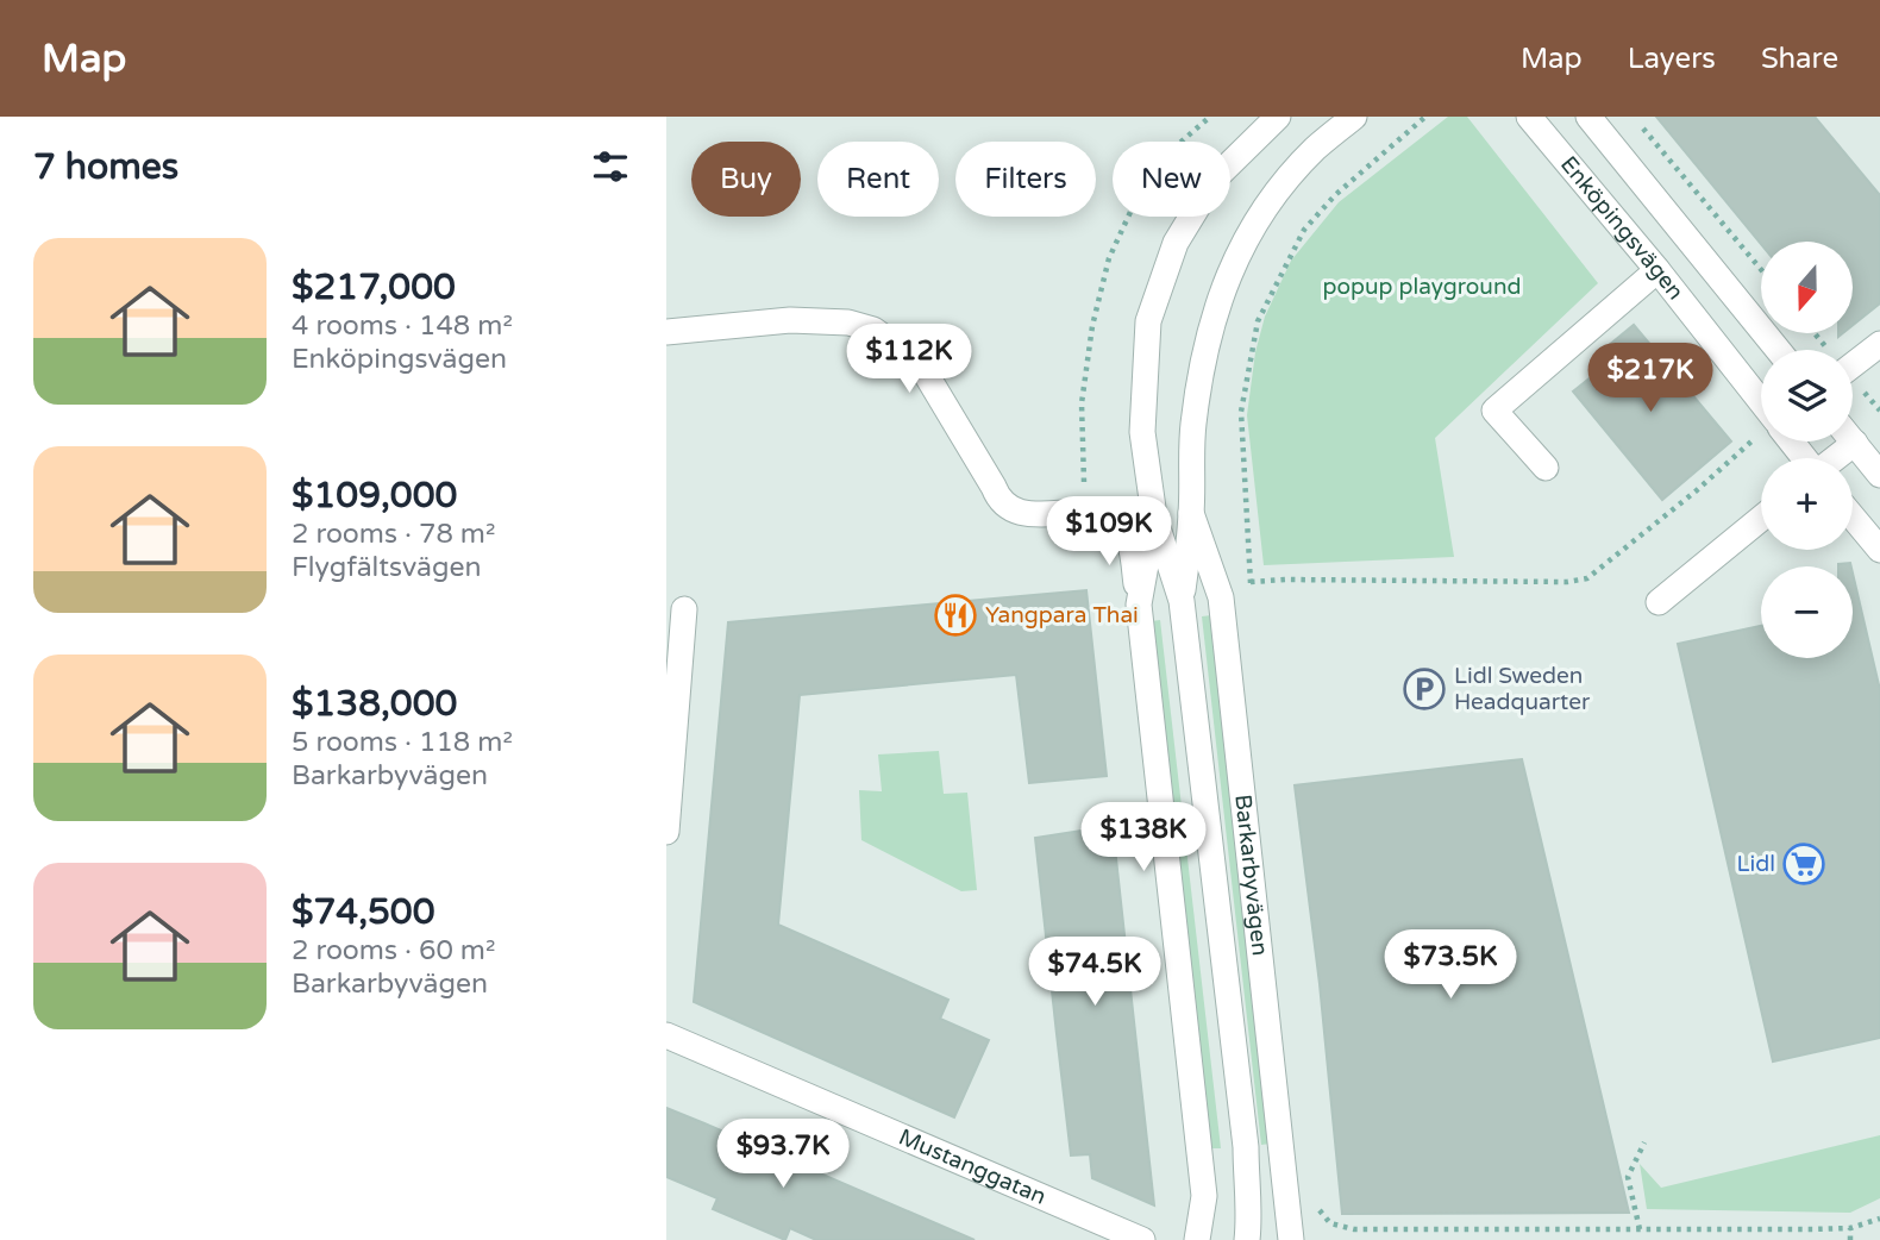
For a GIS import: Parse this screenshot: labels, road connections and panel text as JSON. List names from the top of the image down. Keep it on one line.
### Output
{"streets":{"street":["Enköpingsvägen","Barkarbyvägen","Mustanggatan"]},"parks":["popup playground"],"places":{"restaurant":["Yangpara Thai"],"parking":["Lidl Sweden Headquarter"],"supermarket":["Lidl"]},"north":"bottom","page":{"header":"Map","nav":["Map","Layers","Share"],"heading":"7 homes","chip":["Buy","Rent","Filters","New"],"list":[{"name":"$217,000","note":"4 rooms · 148 m² · Enköpingsvägen"},{"name":"$109,000","note":"2 rooms · 78 m² · Flygfältsvägen"},{"name":"$138,000","note":"5 rooms · 118 m² · Barkarbyvägen"},{"name":"$74,500","note":"2 rooms · 60 m² · Barkarbyvägen"}],"map_buttons":["+","−"],"price":["$112K","$217K","$109K","$138K","$73.5K","$74.5K","$93.7K"]}}
